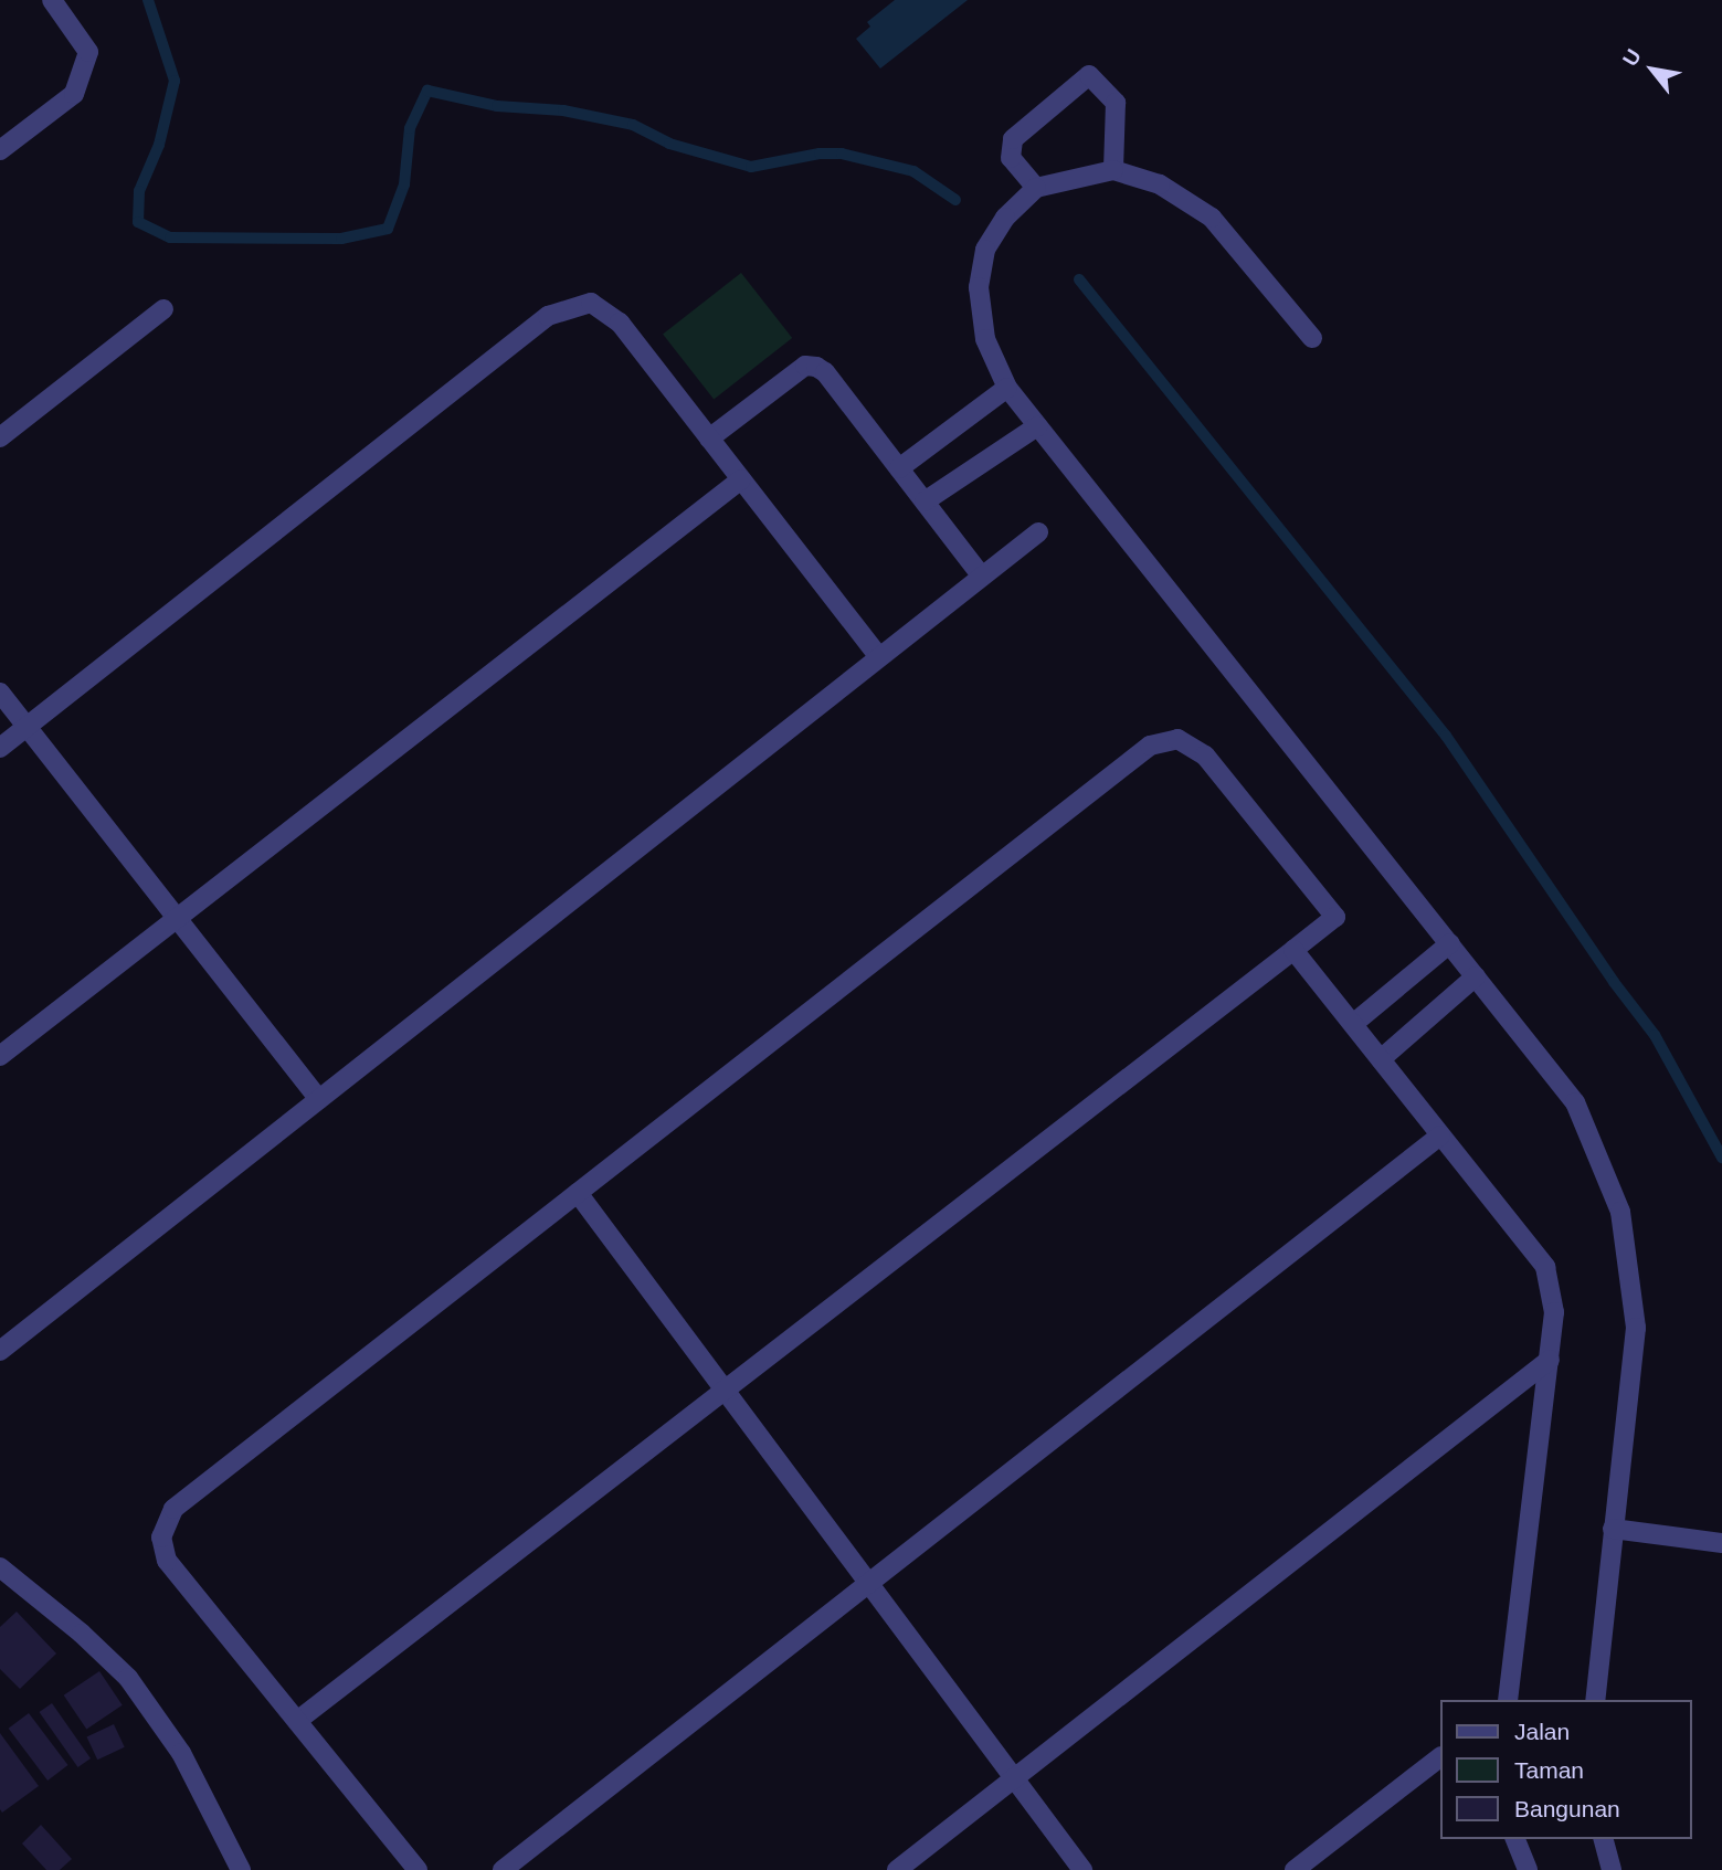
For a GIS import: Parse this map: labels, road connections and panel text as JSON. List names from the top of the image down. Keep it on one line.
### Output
{"legend":["Jalan","Taman","Bangunan"],"north":"top left"}
